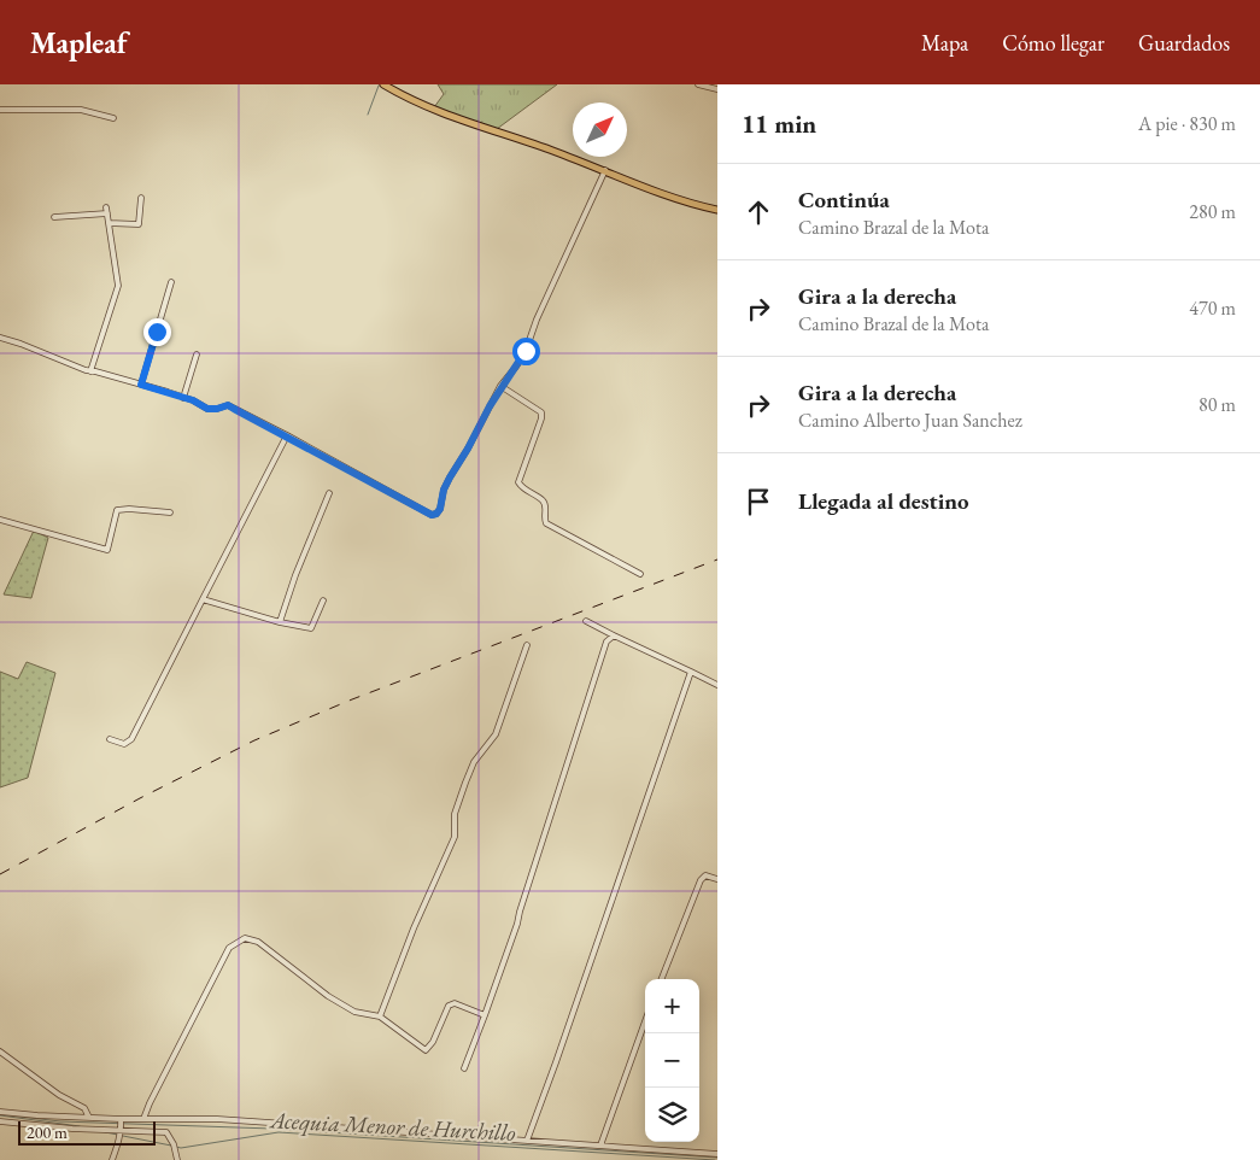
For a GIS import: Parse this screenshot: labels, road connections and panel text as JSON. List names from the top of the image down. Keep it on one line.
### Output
{"water":["Acequia Menor de Hurchillo"],"scale_bar":"200 m","north":"top right","page":{"header":"Mapleaf","nav":["Mapa","Cómo llegar","Guardados"],"heading":["11 min","A pie · 830 m"],"list":[["Continúa","Camino Brazal de la Mota","280 m"],["Gira a la derecha","Camino Brazal de la Mota","470 m"],["Gira a la derecha","Camino Alberto Juan Sanchez","80 m"],"Llegada al destino"],"map_buttons":["+","−"],"scale":"200 m"}}
